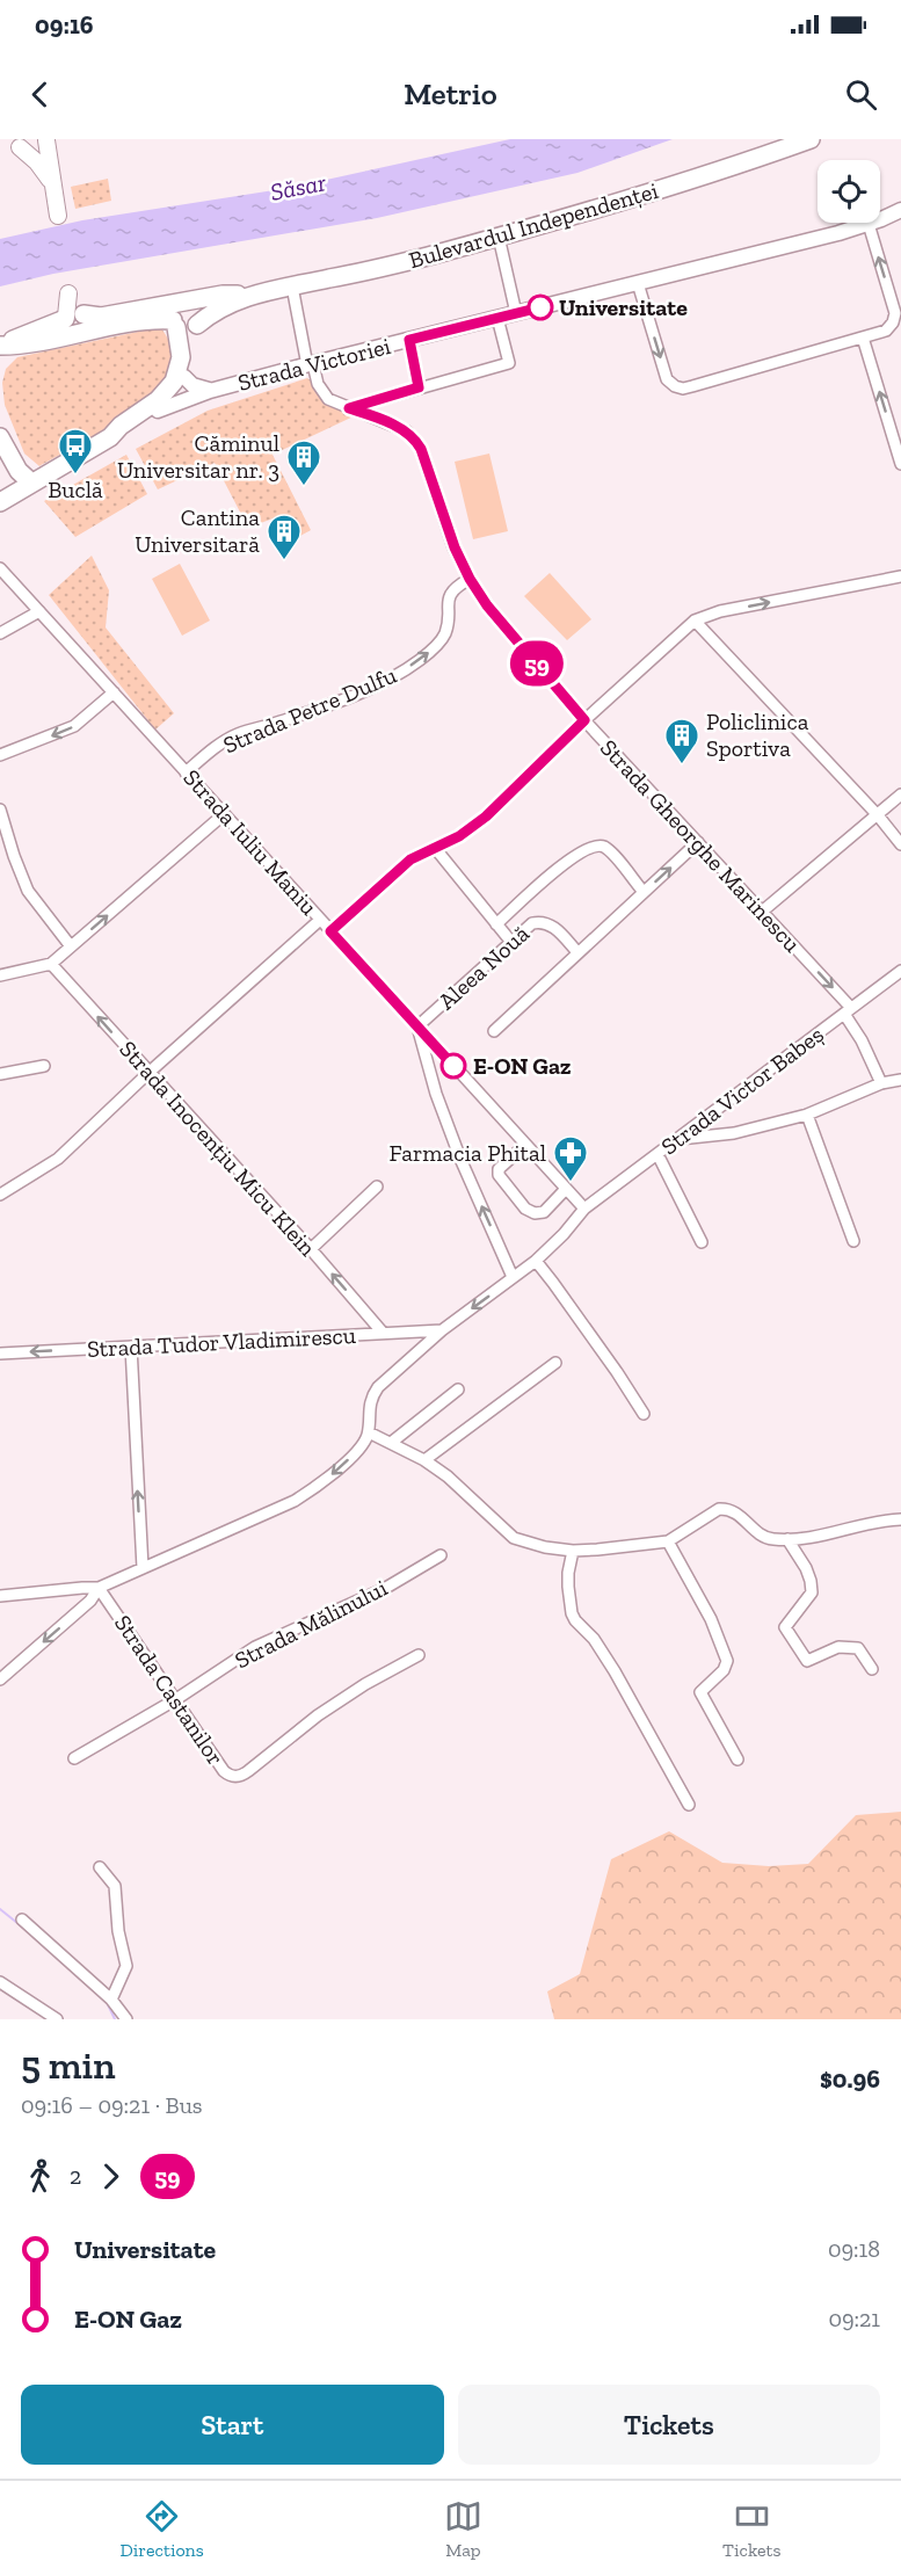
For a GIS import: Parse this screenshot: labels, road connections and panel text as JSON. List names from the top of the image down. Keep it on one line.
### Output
{"streets":{"main road":["Bulevardul Independenței","Strada Victoriei"],"street":["Strada Petre Dulfu","Strada Iuliu Maniu","Strada Gheorghe Marinescu","Aleea Nouă","Strada Victor Babeș","Strada Inocențiu Micu Klein","Strada Tudor Vladimirescu","Strada Mălinului","Strada Castanilor"]},"crossings":[["Bulevardul Independenței","Strada Victoriei"],["Bulevardul Independenței","Strada Gheorghe Marinescu"],["Strada Victoriei","Strada Gheorghe Marinescu"],["Strada Petre Dulfu","Strada Iuliu Maniu"],["Strada Petre Dulfu","Strada Gheorghe Marinescu"],["Strada Iuliu Maniu","Aleea Nouă"],["Strada Iuliu Maniu","Strada Victor Babeș"],["Strada Gheorghe Marinescu","Strada Victor Babeș"],["Strada Victor Babeș","Strada Tudor Vladimirescu"],["Strada Inocențiu Micu Klein","Strada Tudor Vladimirescu"],["Strada Mălinului","Strada Castanilor"]],"one_way":["Strada Petre Dulfu","Strada Inocențiu Micu Klein"],"water":["Săsar"],"places":{"other":["Universitate","E-ON Gaz"],"bus stop":["Buclă"],"building":["Căminul Universitar nr. 3","Cantina Universitară","Policlinica Sportiva"],"pharmacy":["Farmacia Phital"]},"lines":["bus line 59"],"page":{"status":"09:16","header":"Metrio","on_map":"59","heading":["5 min","09:16 – 09:21 · Bus","$0.96"],"legs":["2","59"],"list":[{"name":"Universitate","value":"09:18"},{"name":"E-ON Gaz","value":"09:21"}],"buttons":["Start","Tickets"],"tabs":["Directions","Map","Tickets"]}}
